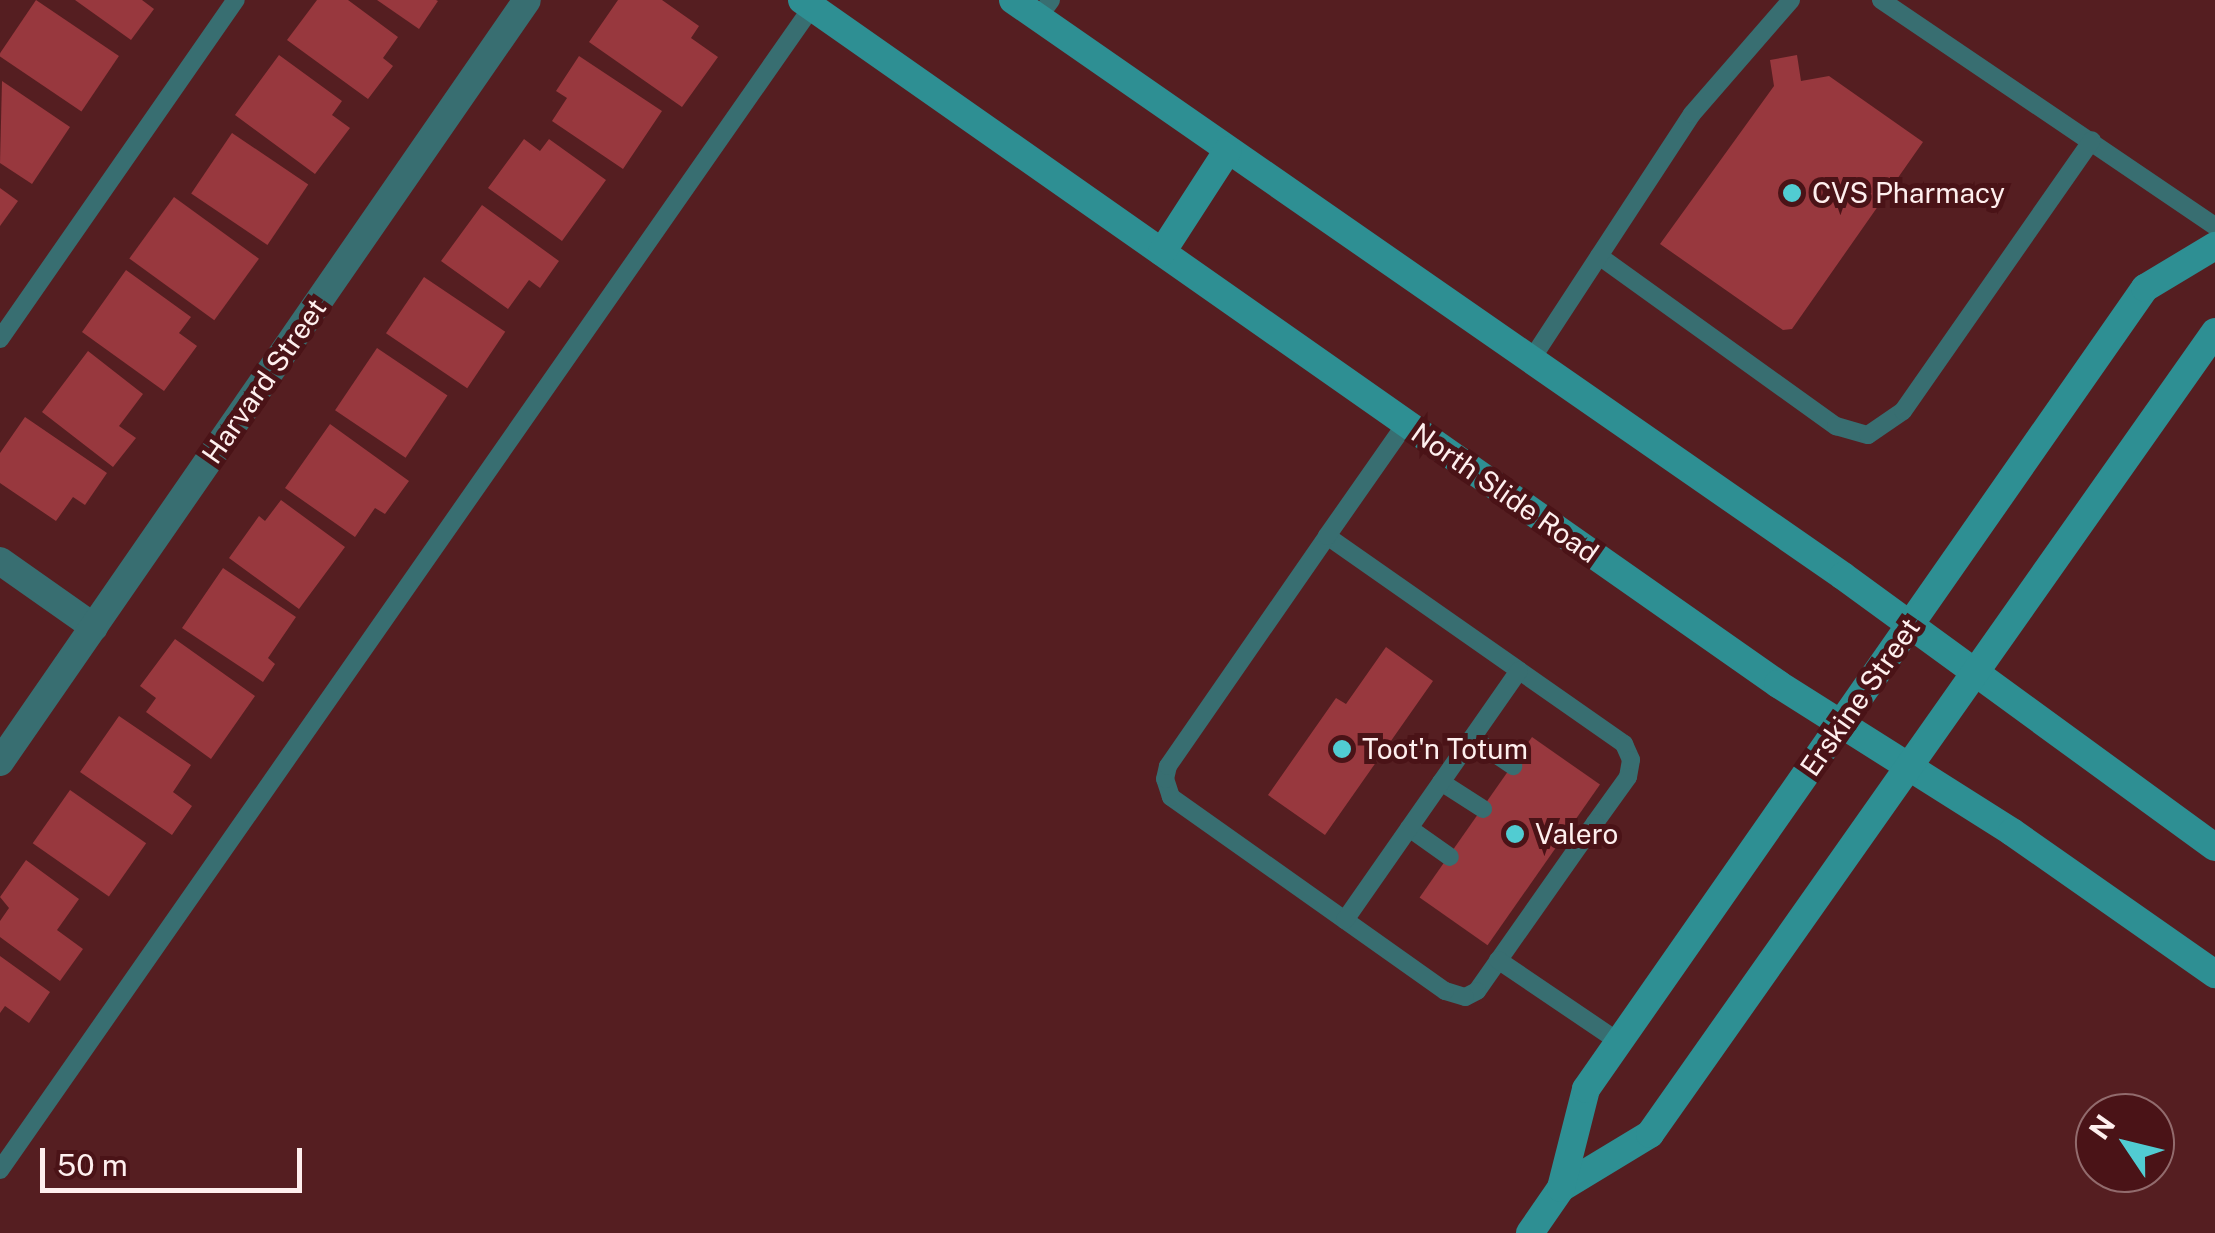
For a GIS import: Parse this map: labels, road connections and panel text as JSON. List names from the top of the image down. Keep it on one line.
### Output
{"streets":{"main road":["North Slide Road","Erskine Street"],"street":["Harvard Street"]},"crossings":[["North Slide Road","Erskine Street"]],"places":["CVS Pharmacy","Toot'n Totum","Valero"],"scale_bar":"50 m","north":"top left"}
